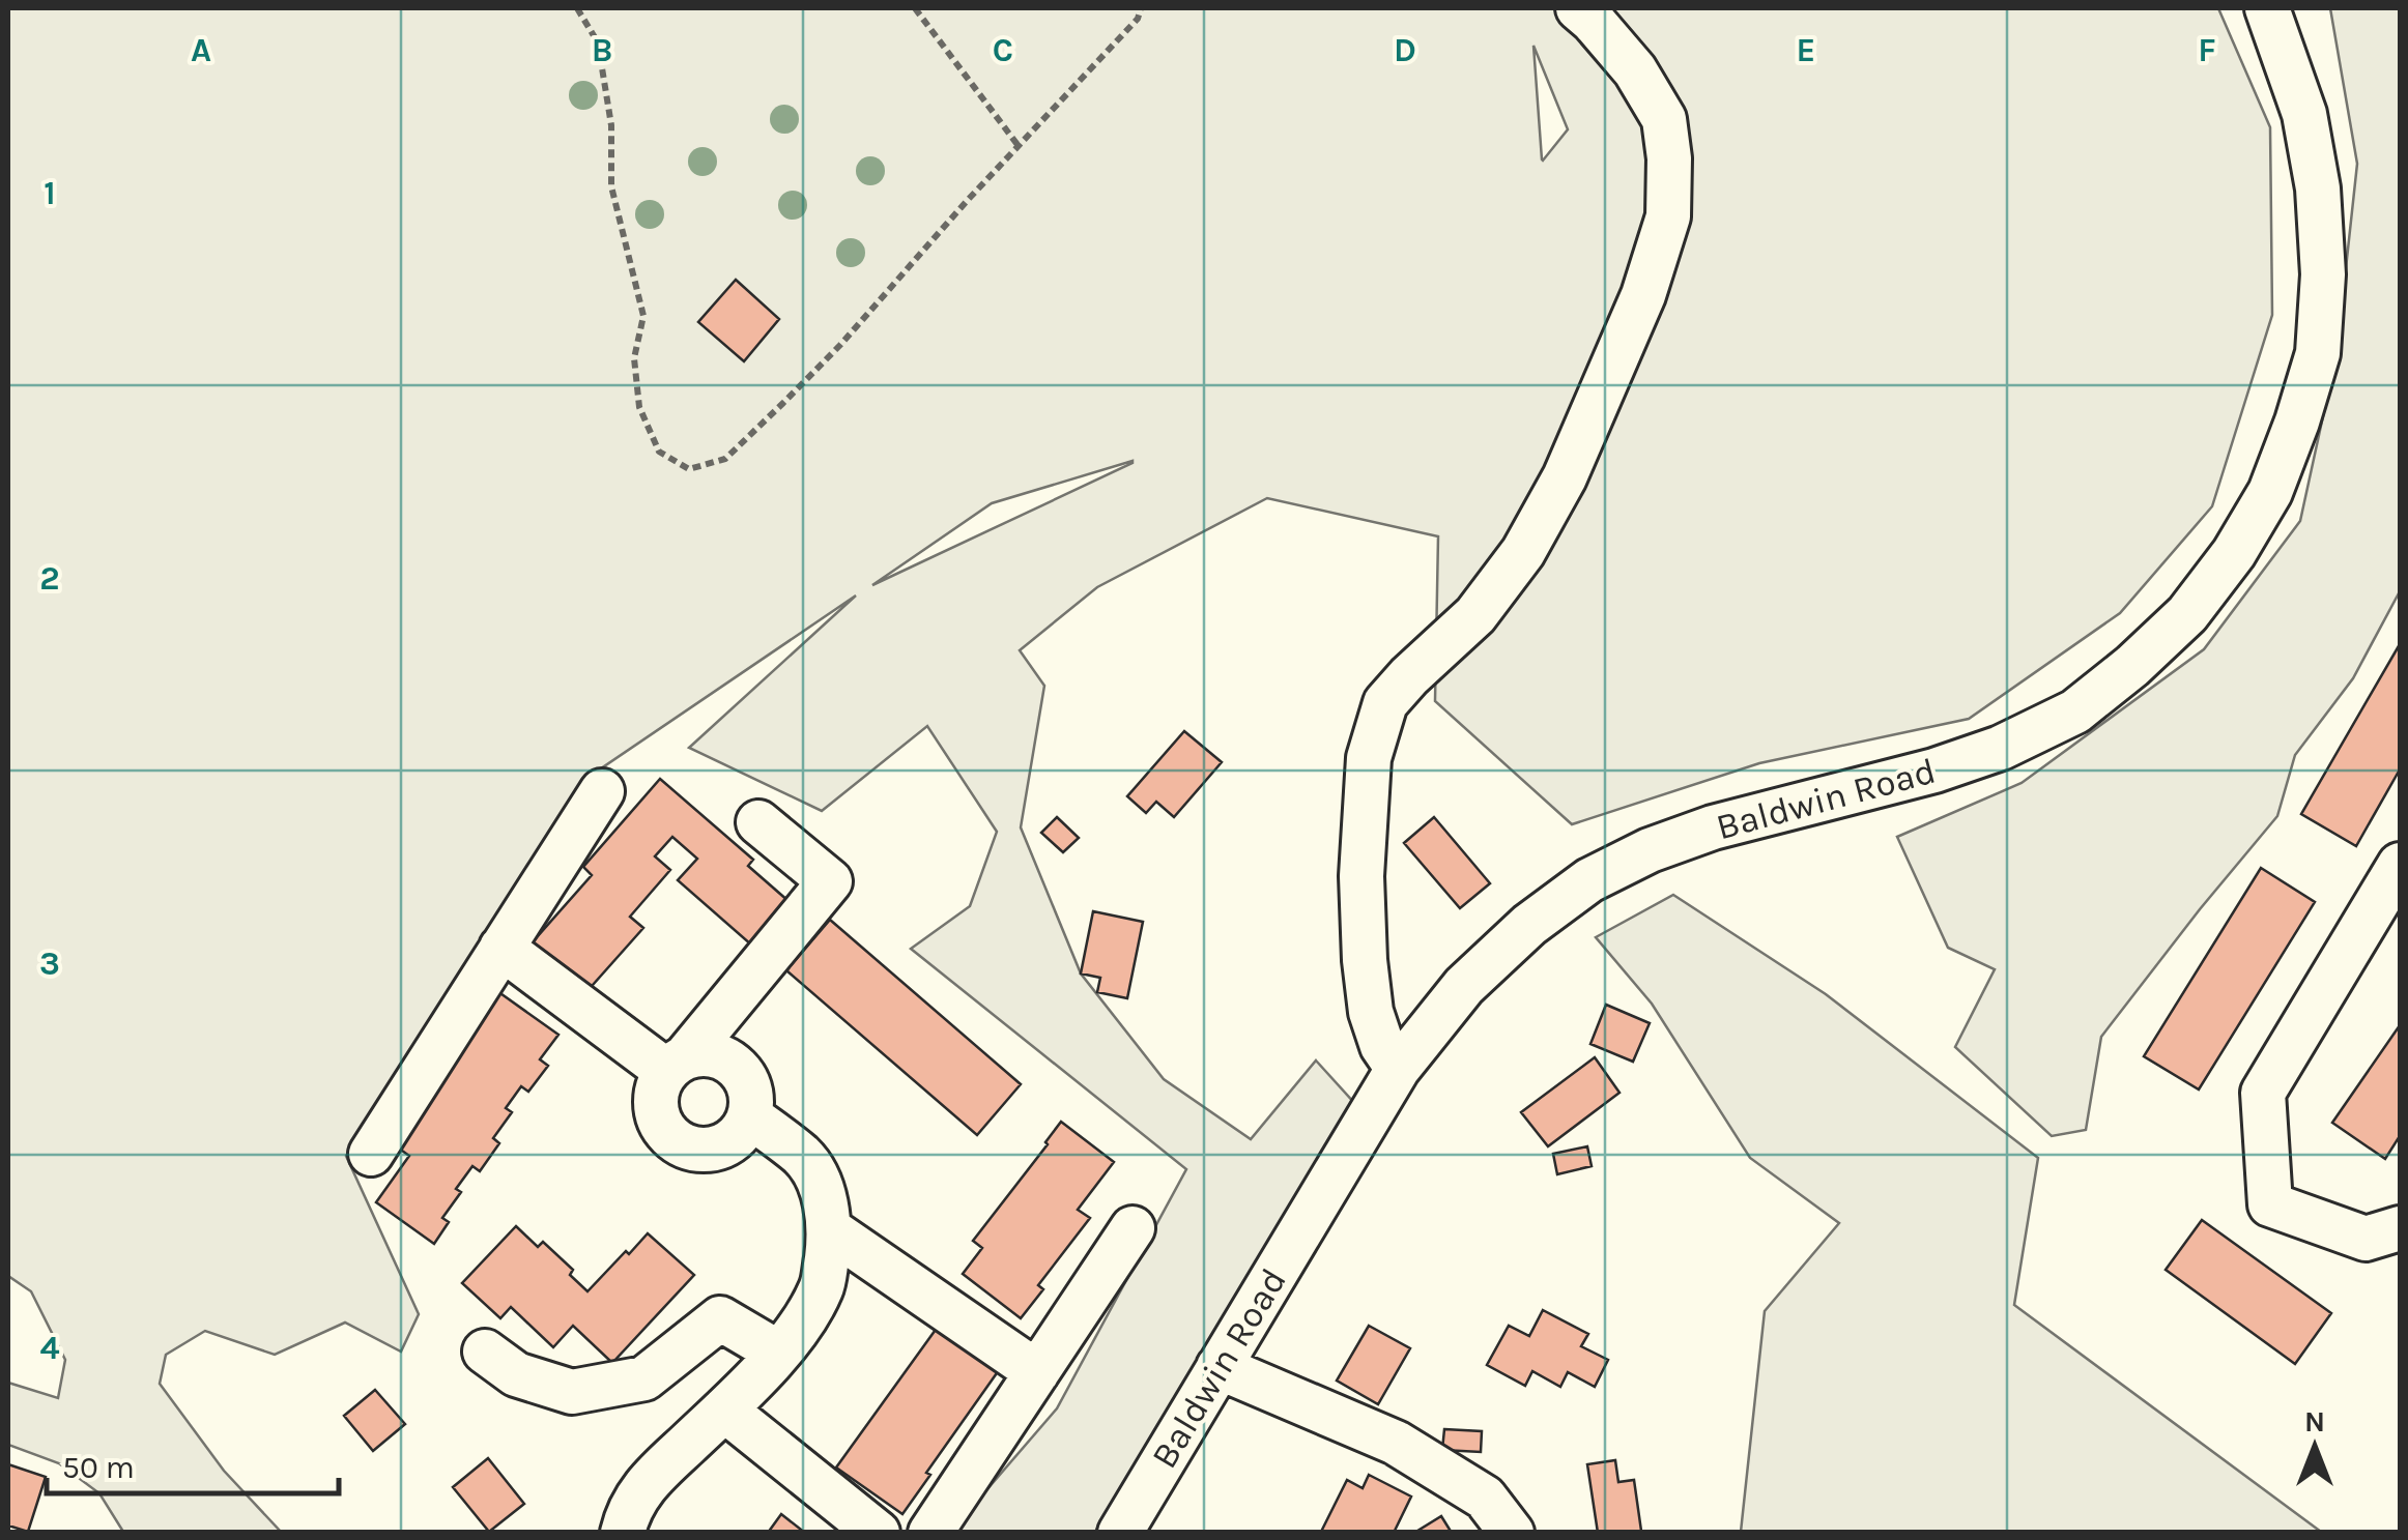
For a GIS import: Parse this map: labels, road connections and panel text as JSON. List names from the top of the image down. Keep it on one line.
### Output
{"streets":{"street":["Baldwin Road"]},"scale_bar":"50 m","north":"top","grid":{"columns":["A","B","C","D","E","F"],"rows":["1","2","3","4"]}}
